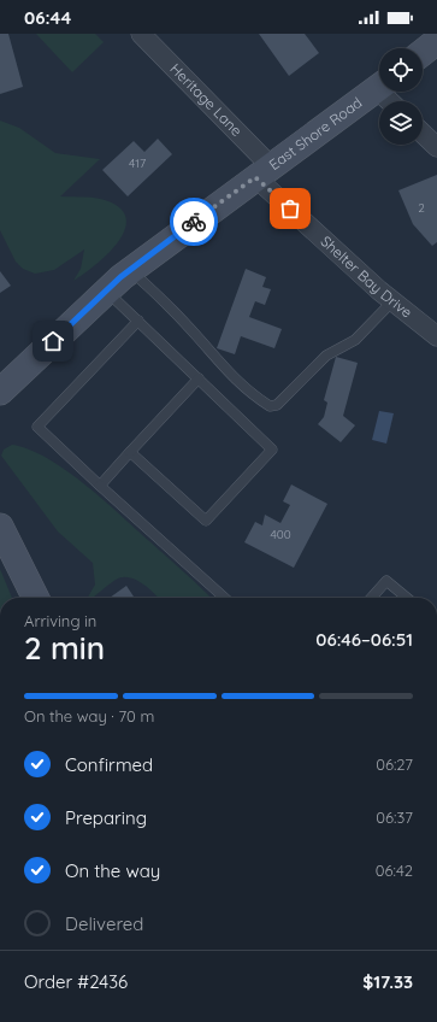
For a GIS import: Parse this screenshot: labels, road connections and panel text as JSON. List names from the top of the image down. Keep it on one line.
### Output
{"streets":{"main road":["East Shore Road"],"street":["Heritage Lane","Shelter Bay Drive"]},"crossings":[["Heritage Lane","East Shore Road"],["Heritage Lane","Shelter Bay Drive"],["East Shore Road","Shelter Bay Drive"]],"house_numbers":["417","2","400"],"page":{"status":"06:44","heading":["2 min","Arriving in","06:46–06:51"],"panel":["Order #2436","$17.33"],"bar":"On the way · 70 m","list":[["Confirmed","06:27"],["Preparing","06:37"],["On the way","06:42"],"Delivered"]}}
